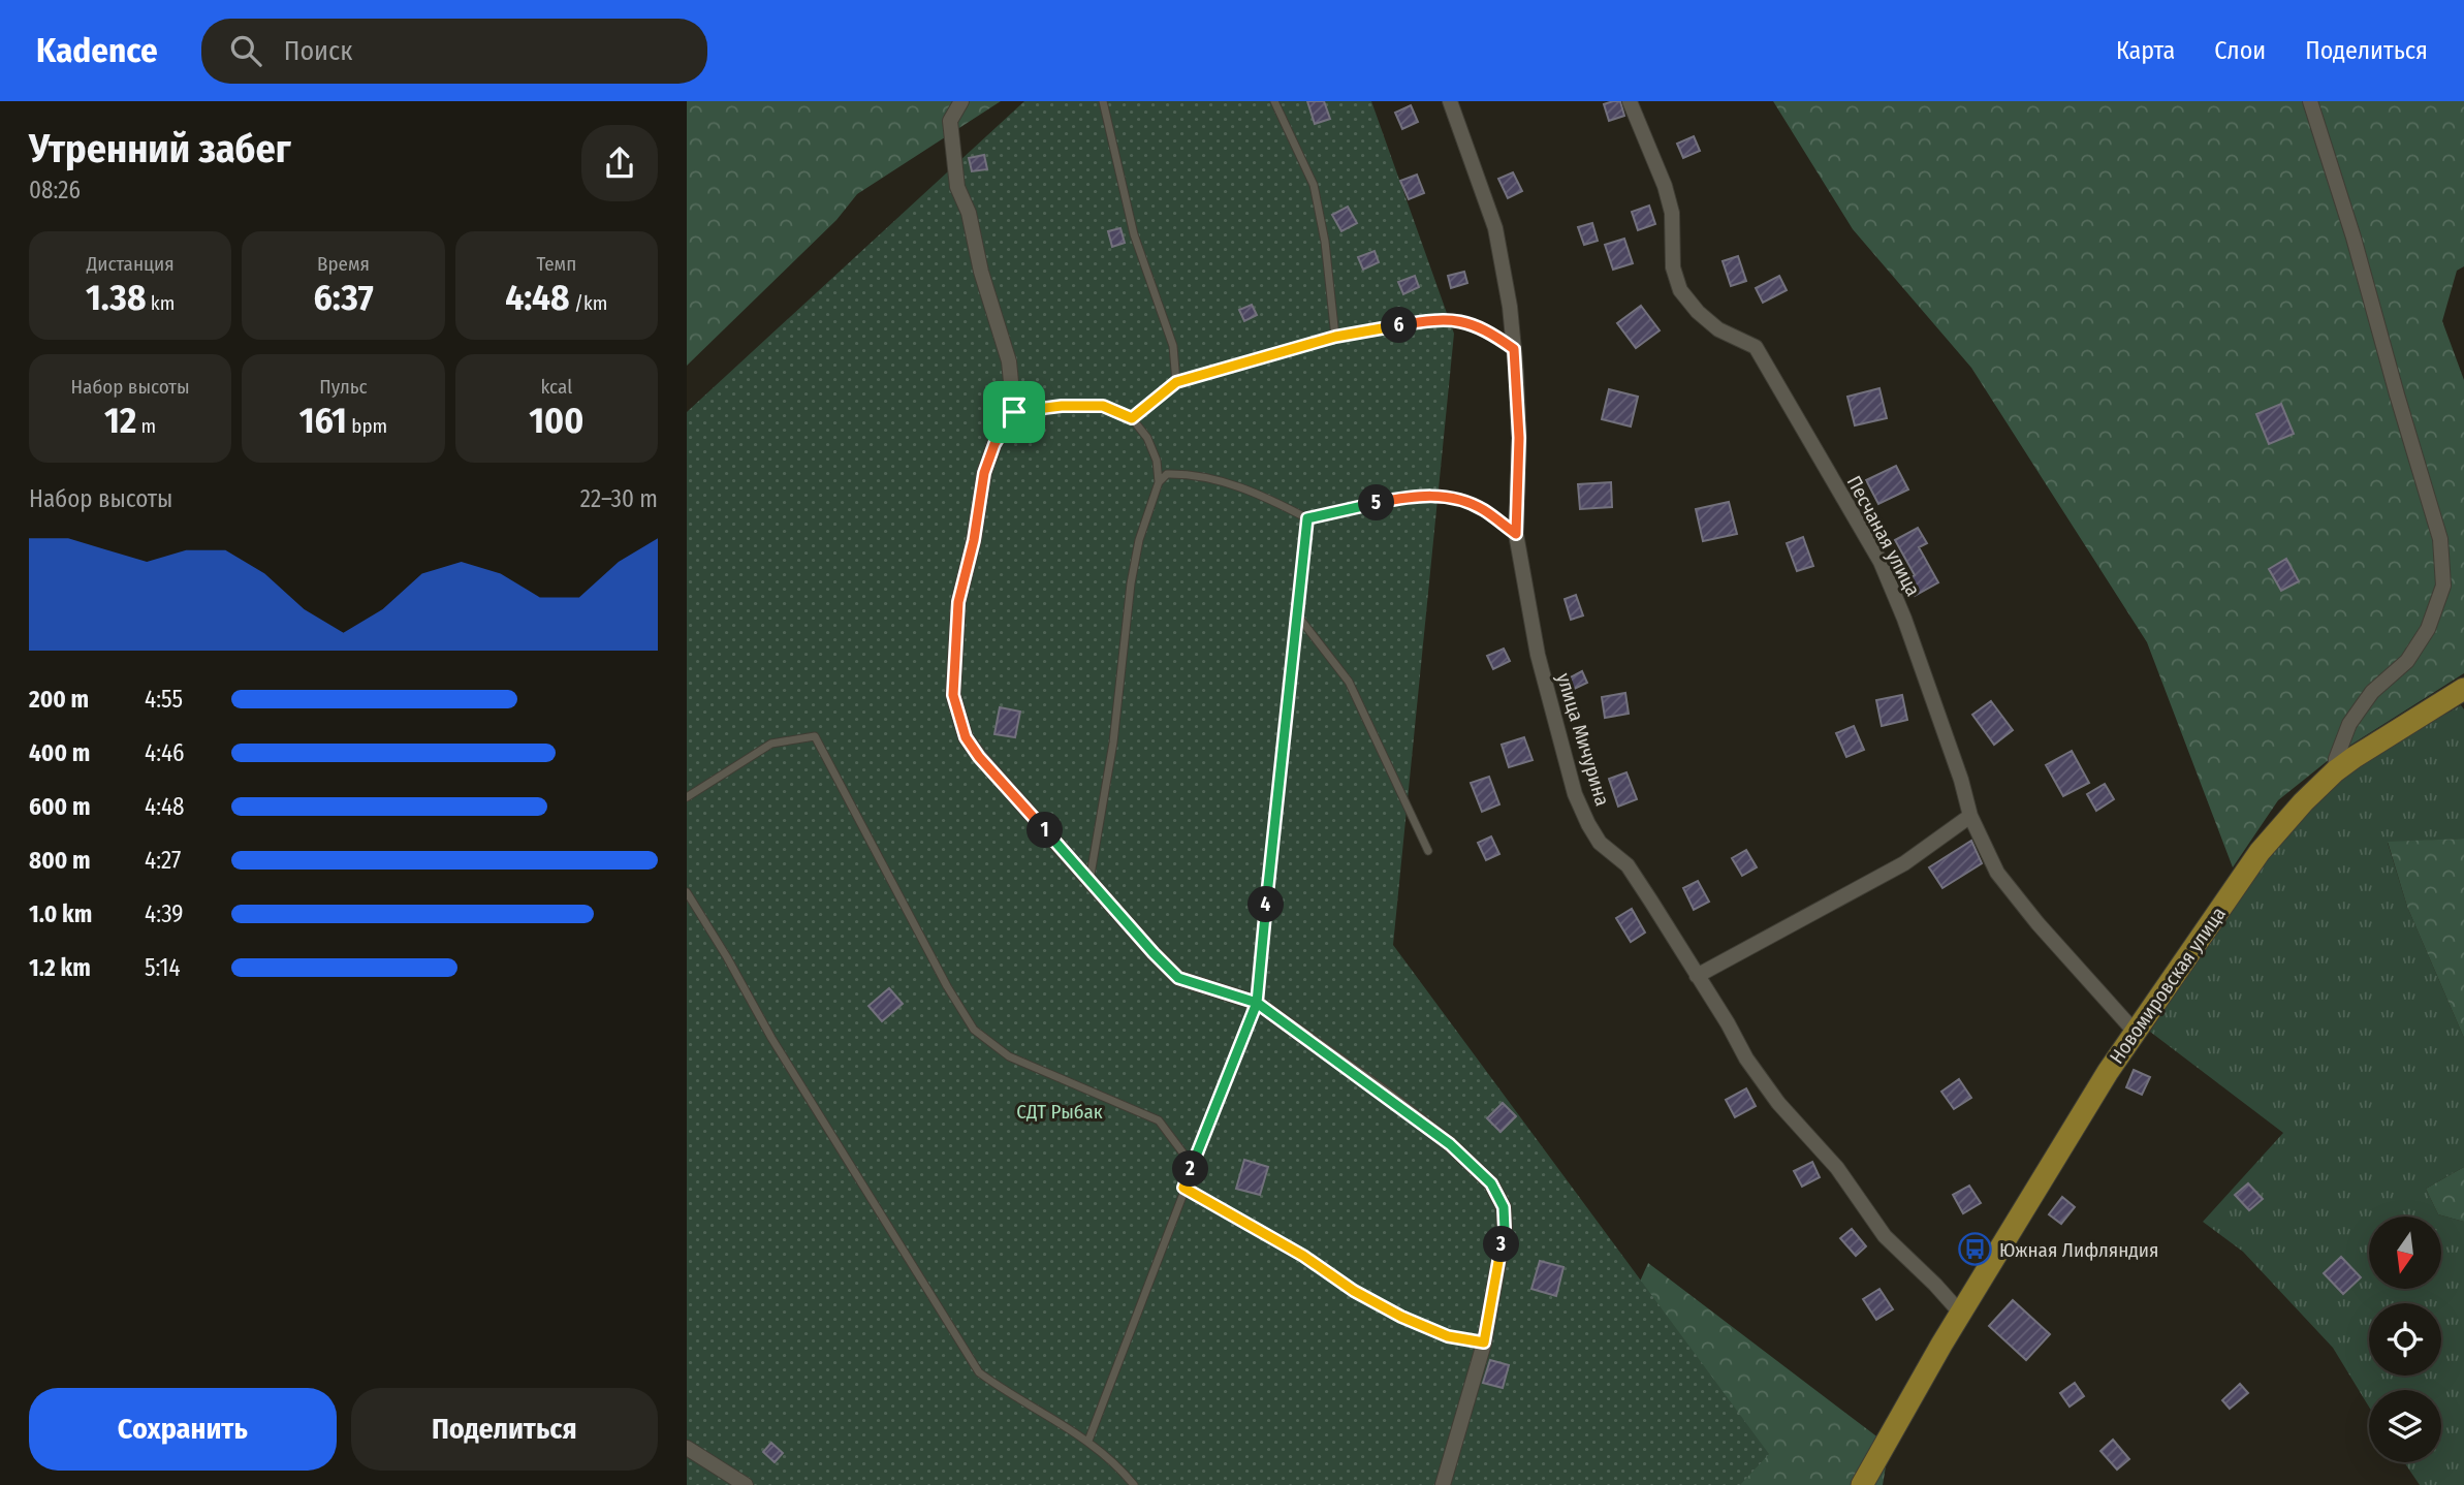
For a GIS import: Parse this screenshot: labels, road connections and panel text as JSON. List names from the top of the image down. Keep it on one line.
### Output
{"streets":{"main road":["Новомировская улица"],"street":["Песчаная улица","улица Мичурина"]},"crossings":[["Песчаная улица","Новомировская улица"],["улица Мичурина","Новомировская улица"]],"parks":["СДТ Рыбак"],"places":{"bus stop":["Южная Лифляндия"]},"north":"bottom","page":{"header":"Kadence","search":"Поиск","nav":["Карта","Слои","Поделиться"],"heading":["Утренний забег","08:26"],"stats":[["Дистанция","1.38 km"],["Время","6:37"],["Темп","4:48 /km"],["Набор высоты","12 m"],["Пульс","161 bpm"],["kcal","100"]],"pins":["6","5","1","4","2","3"],"chart":["Набор высоты","22–30 m"],"list":[{"name":"200 m","note":"4:55"},{"name":"400 m","note":"4:46"},{"name":"600 m","note":"4:48"},{"name":"800 m","note":"4:27"},{"name":"1.0 km","note":"4:39"},{"name":"1.2 km","note":"5:14"}],"buttons":["Сохранить","Поделиться"]}}
